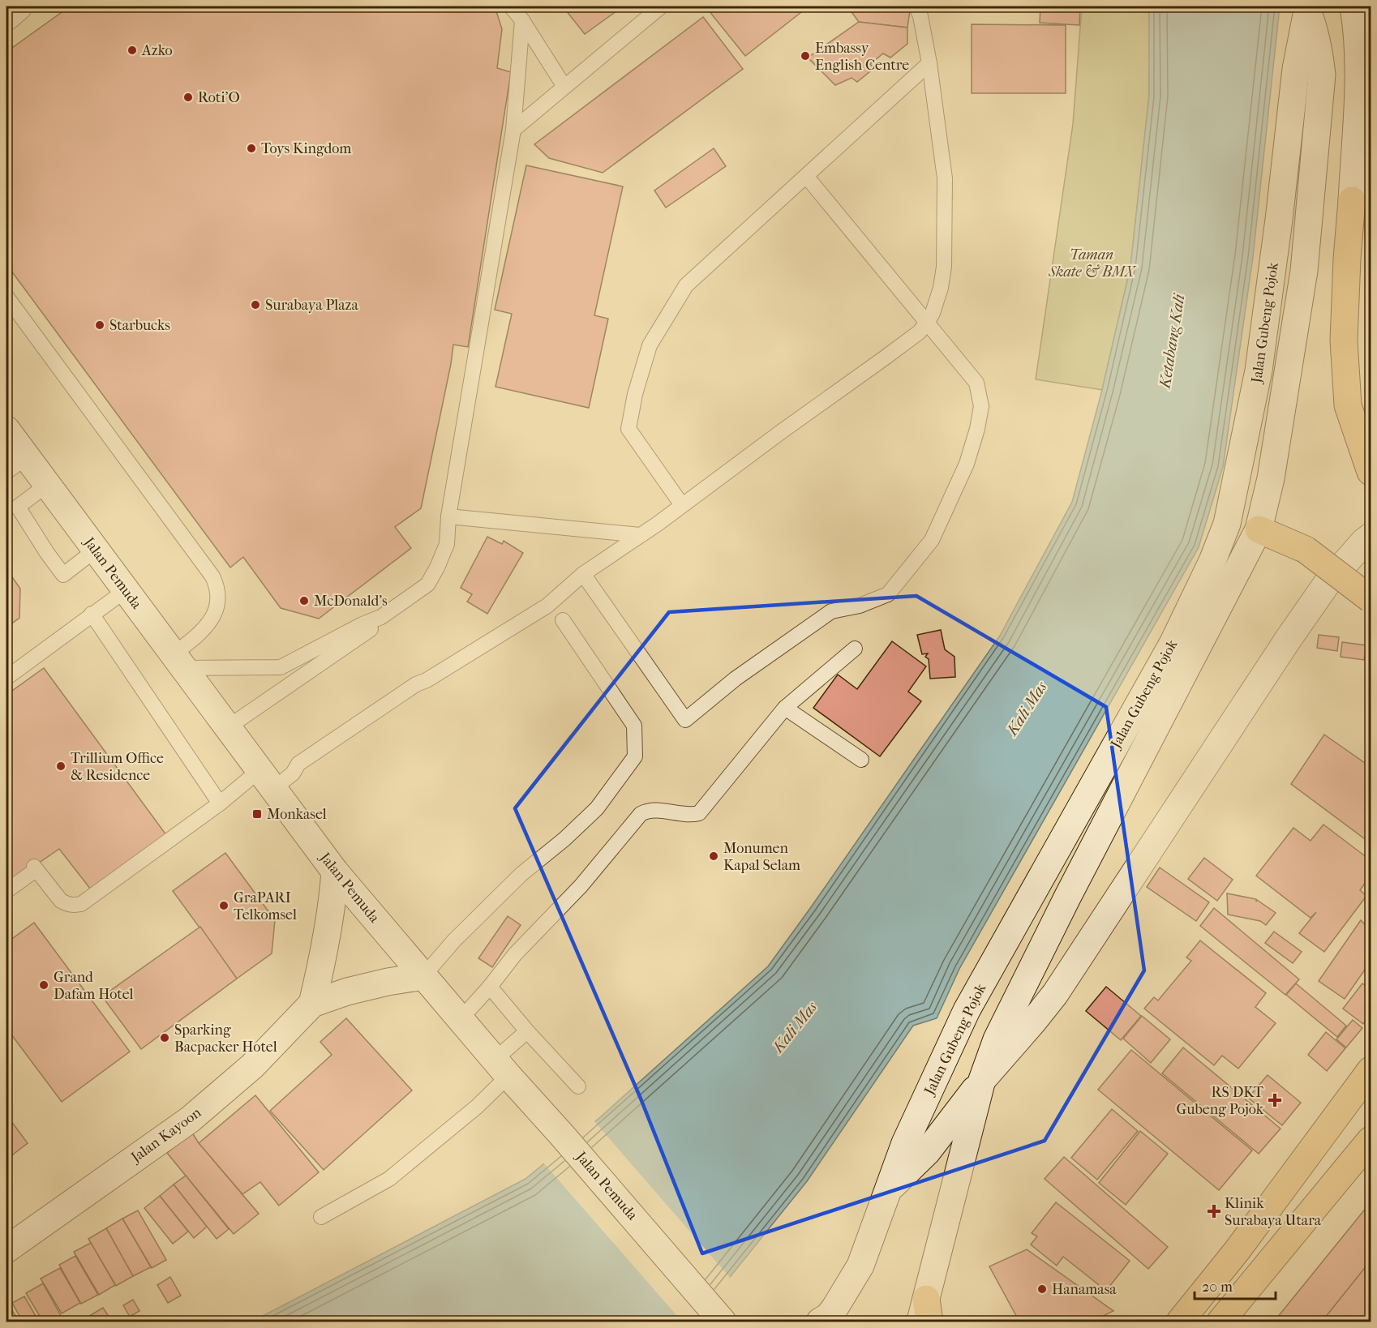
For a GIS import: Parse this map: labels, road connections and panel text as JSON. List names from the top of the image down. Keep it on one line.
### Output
{"streets":{"main road":["Jalan Gubeng Pojok","Jalan Pemuda","Jalan Kayoon"]},"crossings":[["Jalan Pemuda","Jalan Kayoon"]],"water":["Ketabang Kali","Kali Mas"],"parks":["Taman Skate & BMX"],"places":{"other":["Azko","Embassy English Centre","Roti'O","Toys Kingdom","Surabaya Plaza","Starbucks","McDonald's","Trillium Office & Residence","Monumen Kapal Selam","GraPARI Telkomsel","Grand Dafam Hotel","Sparking Bacpacker Hotel","Hanamasa"],"transit":["Monkasel"],"health":["RS DKT Gubeng Pojok","Klinik Surabaya Utara"]},"scale_bar":"20 m"}
